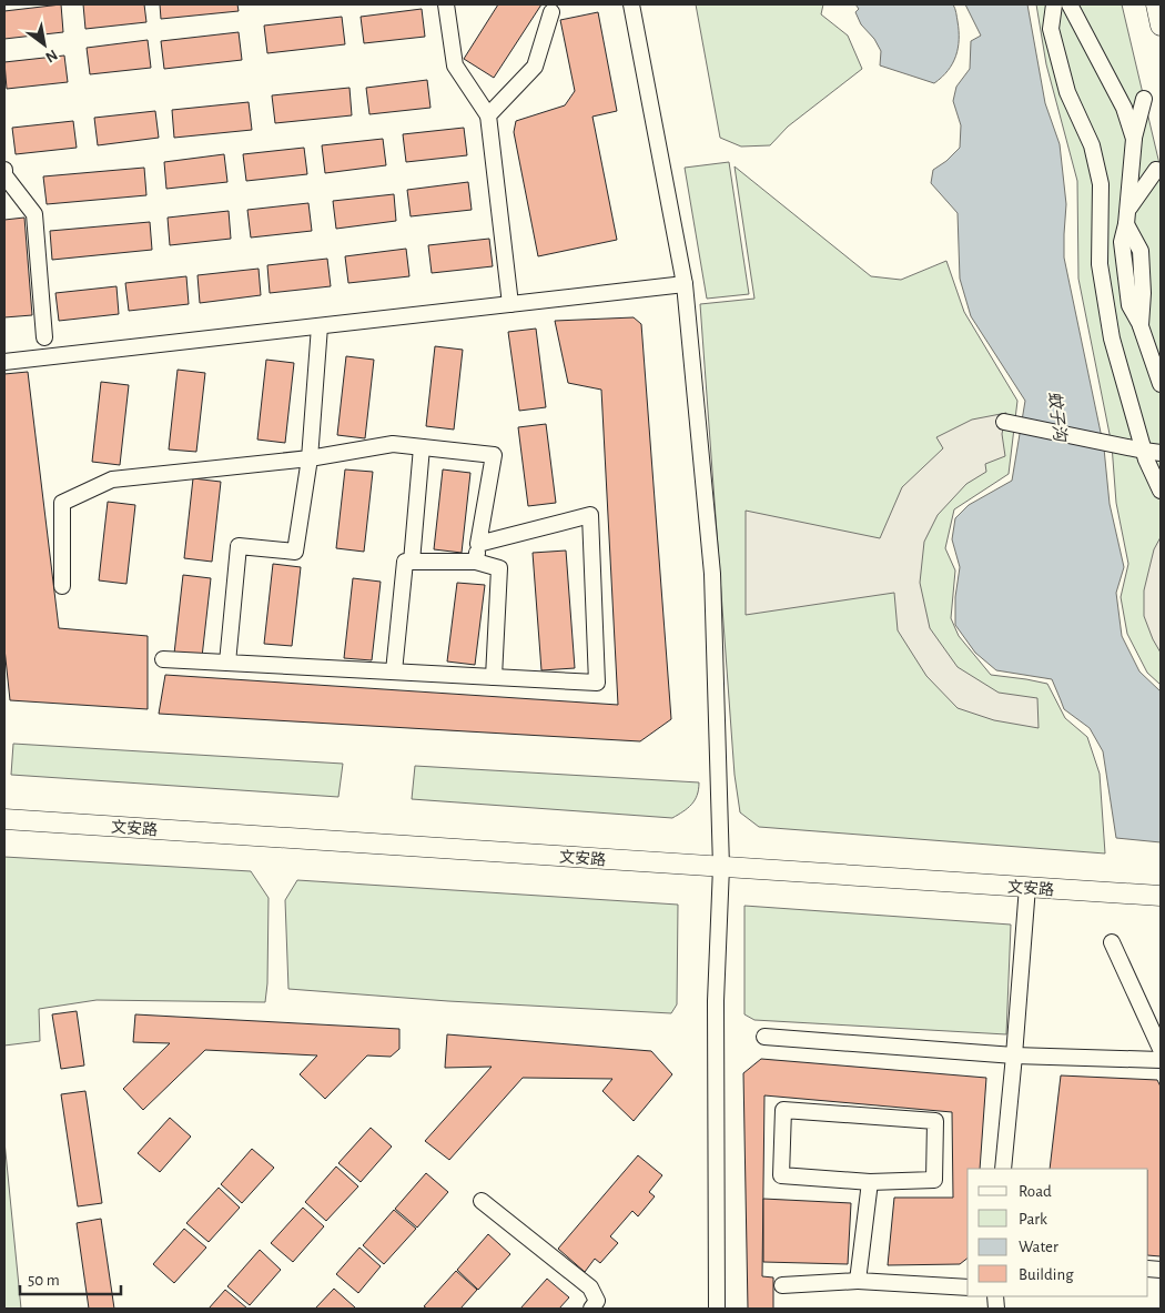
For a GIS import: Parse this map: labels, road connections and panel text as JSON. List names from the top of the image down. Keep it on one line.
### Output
{"streets":{"main road":["文安路"]},"water":["蚊子沟"],"legend":["Road","Park","Water","Building"],"scale_bar":"50 m","north":"bottom right"}
